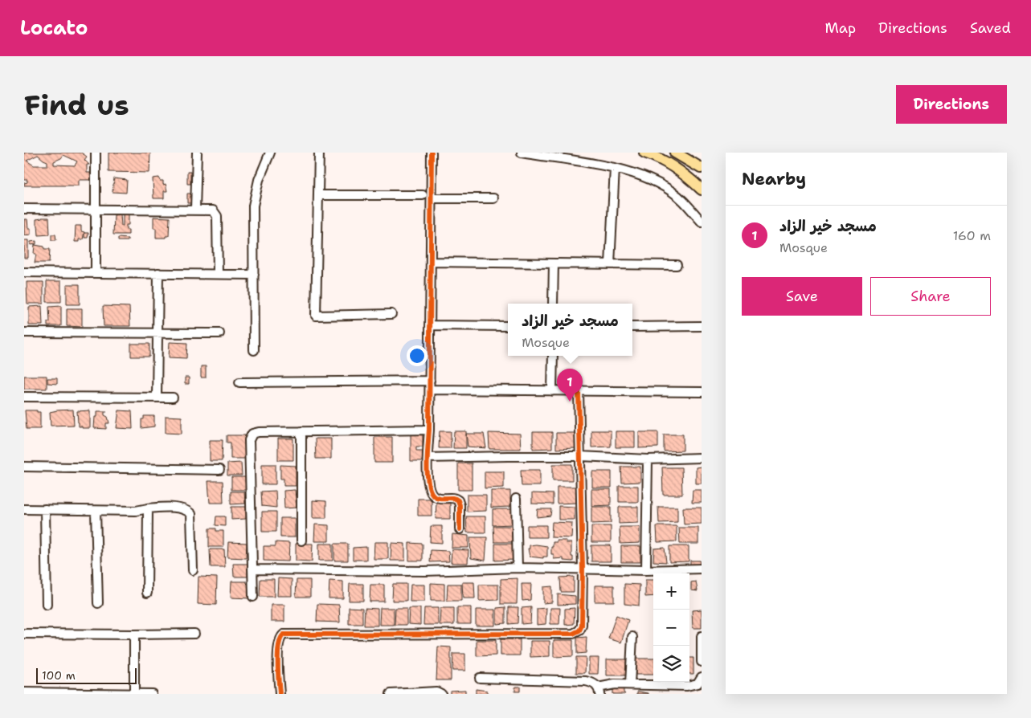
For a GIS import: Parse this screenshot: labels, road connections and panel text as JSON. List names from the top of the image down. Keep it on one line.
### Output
{"scale_bar":"100 m","page":{"header":"Locato","nav":["Map","Directions","Saved"],"buttons":["Directions",["Save","Share"]],"title":"Find us","heading":"Nearby","list":[{"mark":"1","name":"مسجد خير الزاد","note":"Mosque","value":"160 m"}],"popup":["مسجد خير الزاد","Mosque"],"pins":"1","map_buttons":["+","−"],"scale":"100 m"}}
